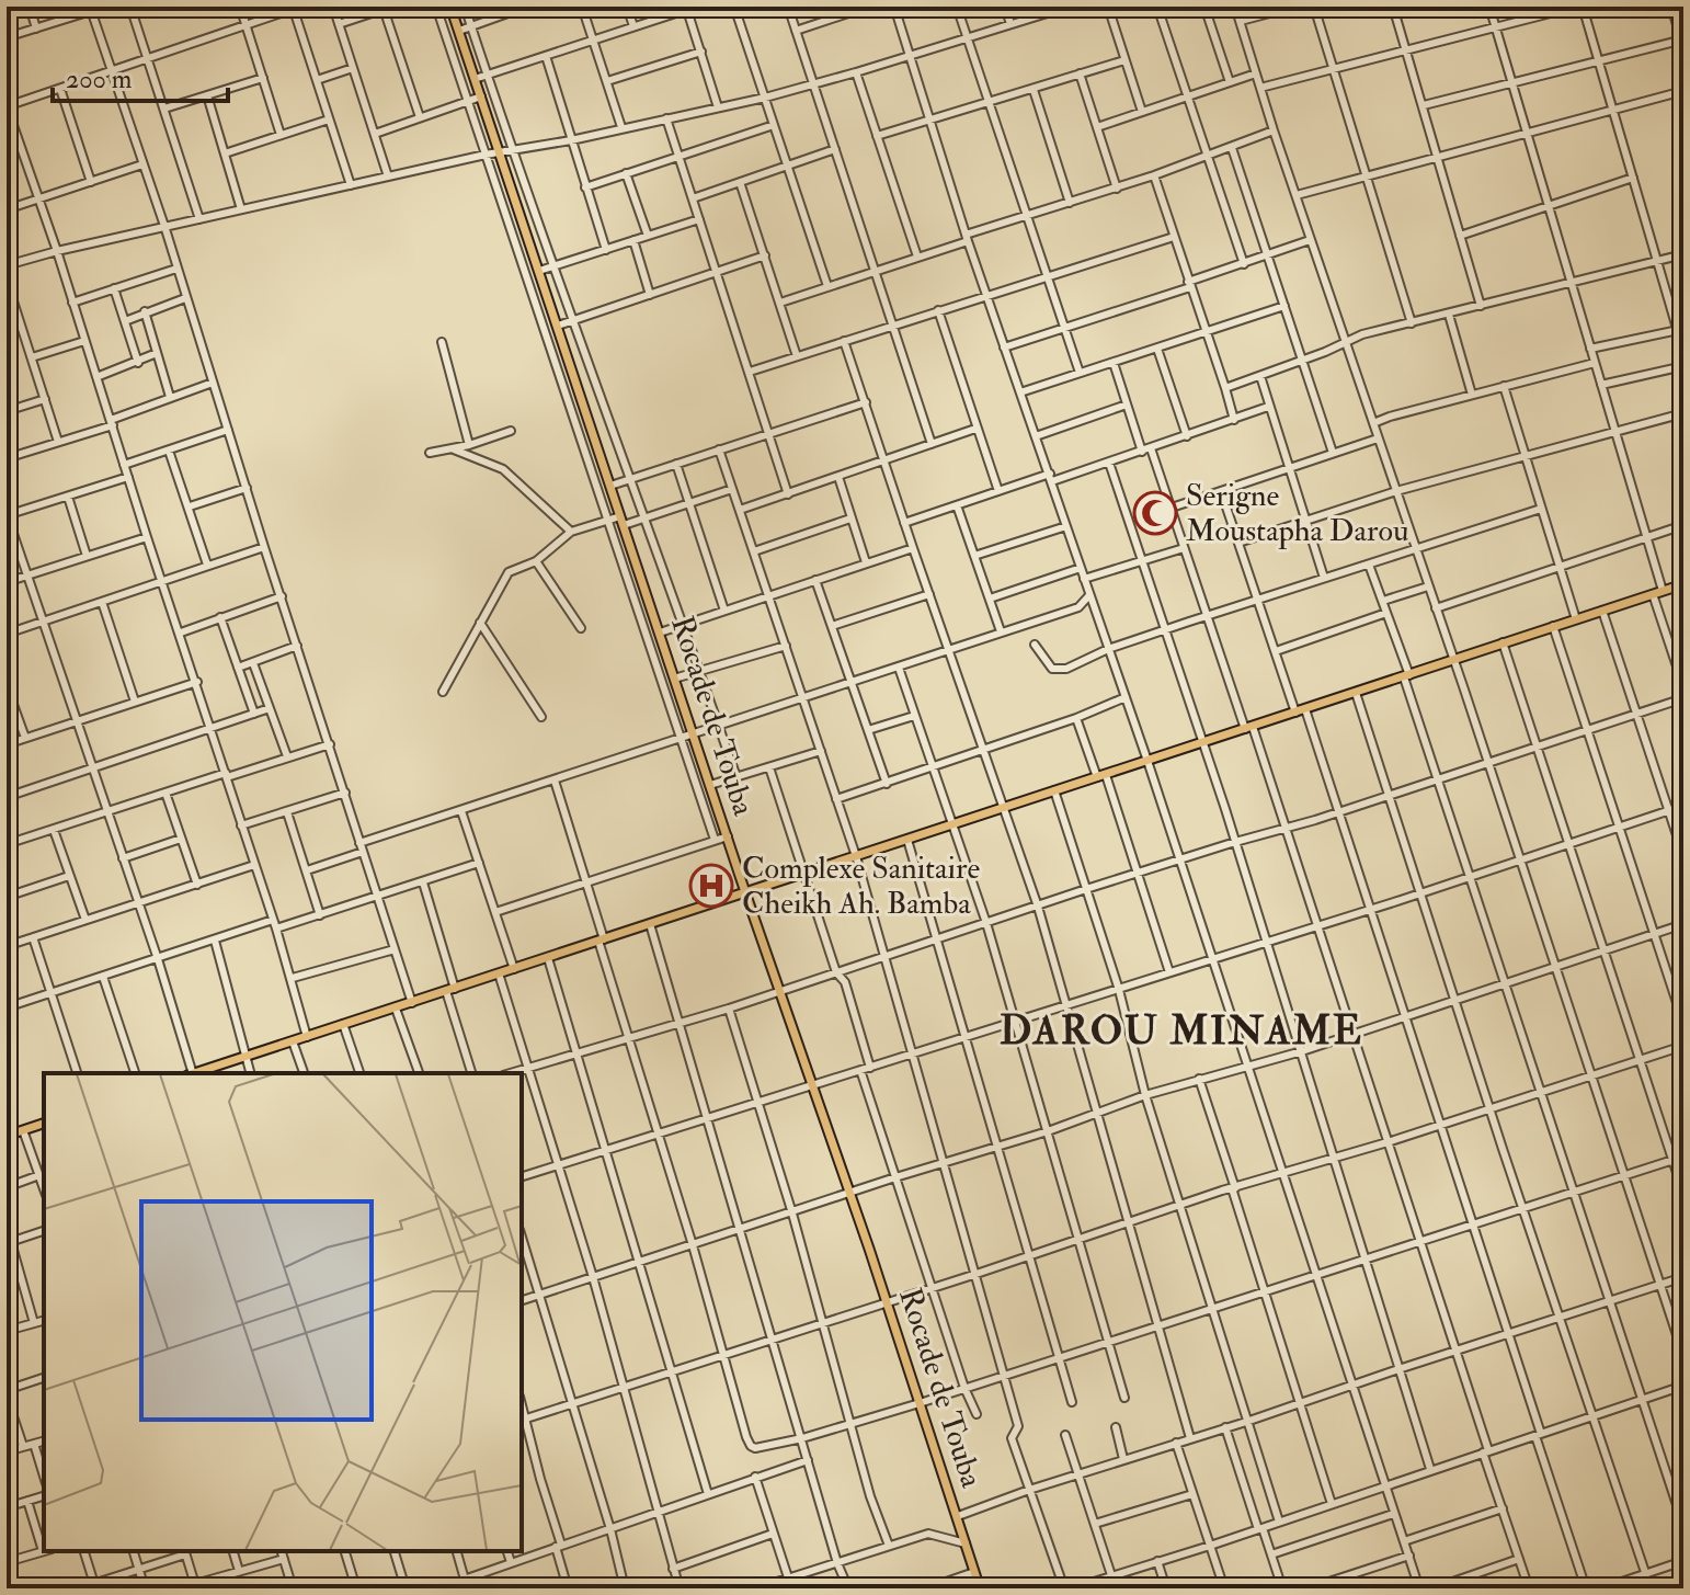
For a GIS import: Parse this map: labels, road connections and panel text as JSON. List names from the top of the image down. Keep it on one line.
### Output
{"streets":{"main road":["Rocade de Touba"]},"districts":["DAROU MINAME"],"places":{"mosque":["Serigne Moustapha Darou"],"hospital":["Complexe Sanitaire Cheikh Ah. Bamba"]},"scale_bar":"200 m"}
